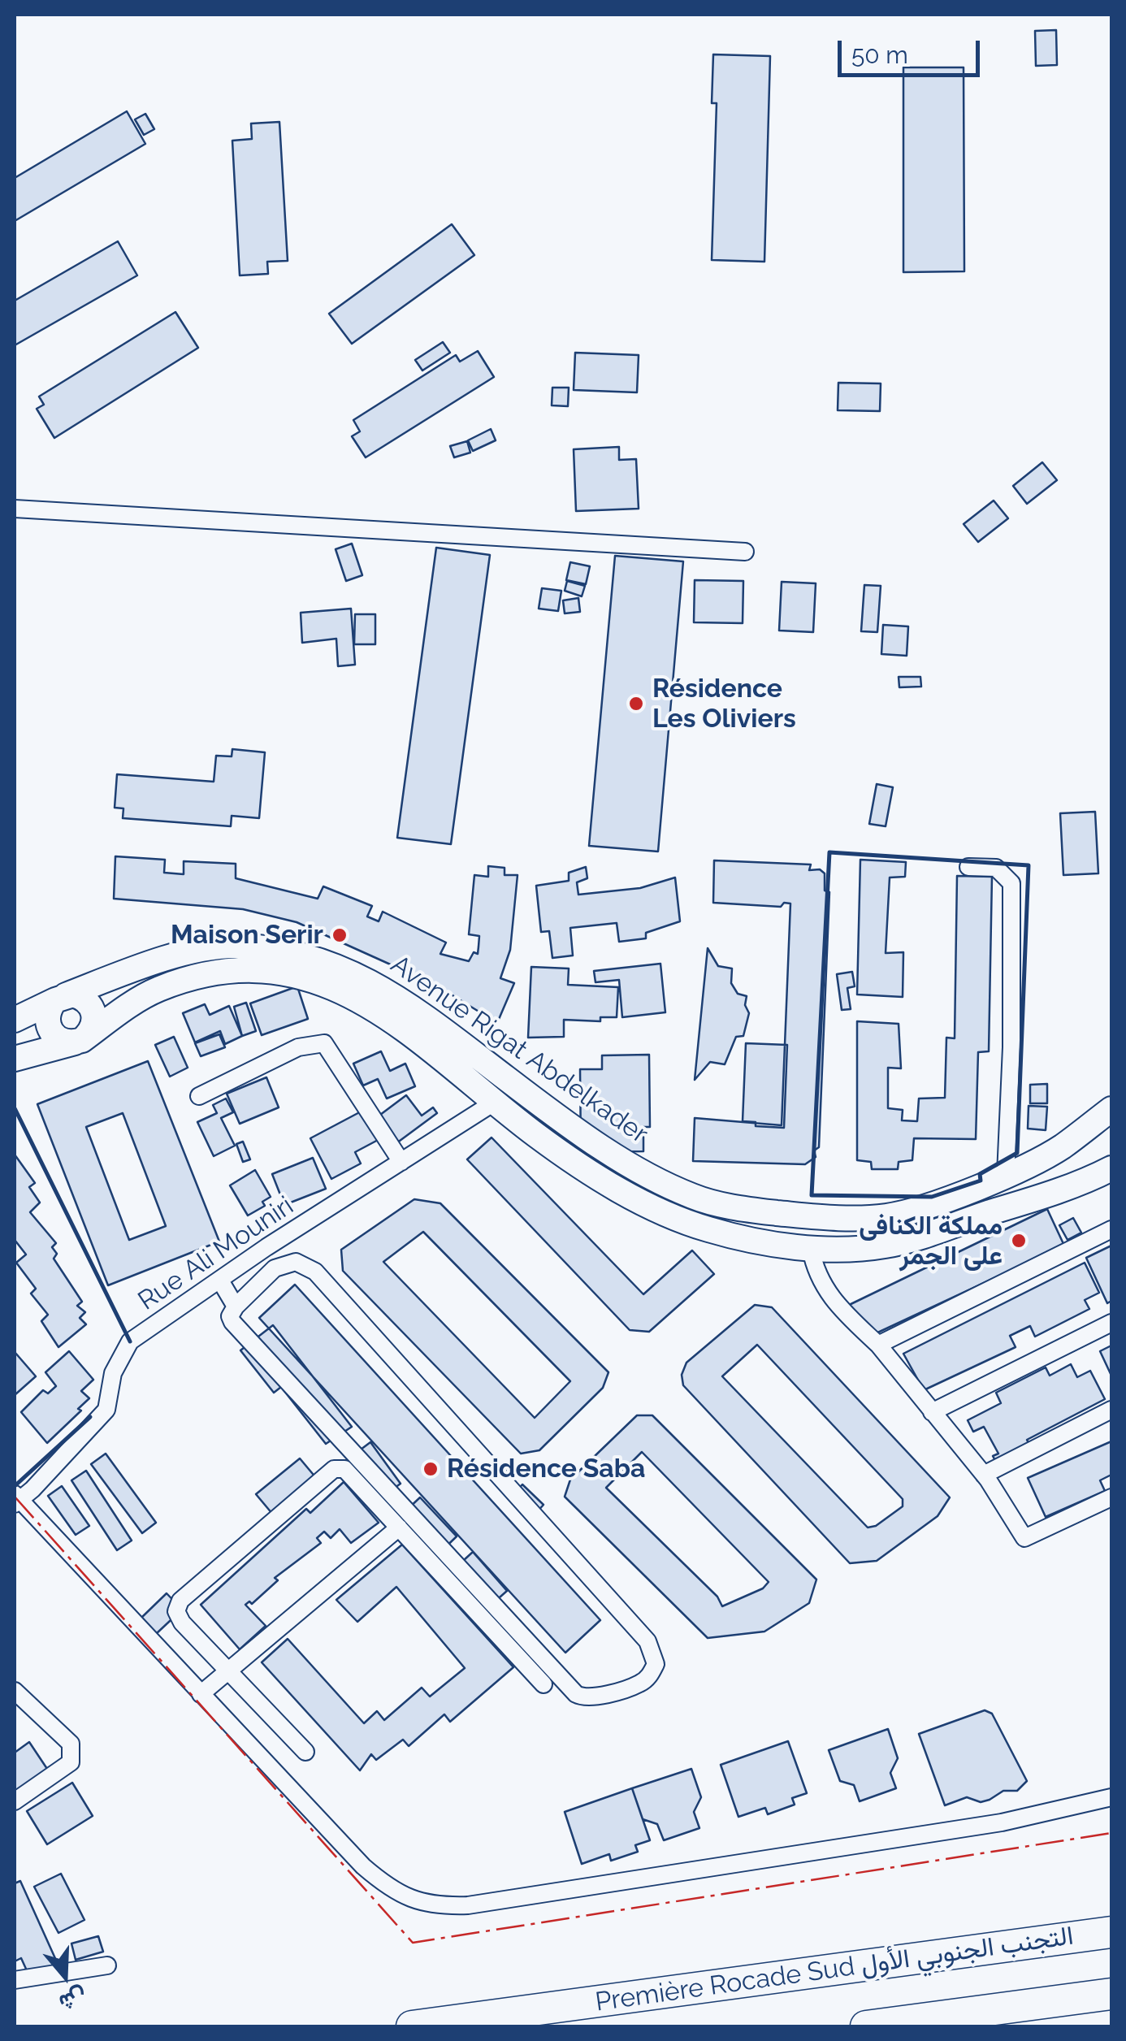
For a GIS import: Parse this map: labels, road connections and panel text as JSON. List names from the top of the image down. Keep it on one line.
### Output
{"streets":{"highway":["Première Rocade Sud التجنب الجنوبي الأول"],"street":["Avenue Rigat Abdelkader","Rue Ali Mouniri"]},"places":["Résidence Les Oliviers","Maison Serir","مملكة الكنافى على الجمر","Résidence Saba"],"scale_bar":"50 m","north":"bottom"}
